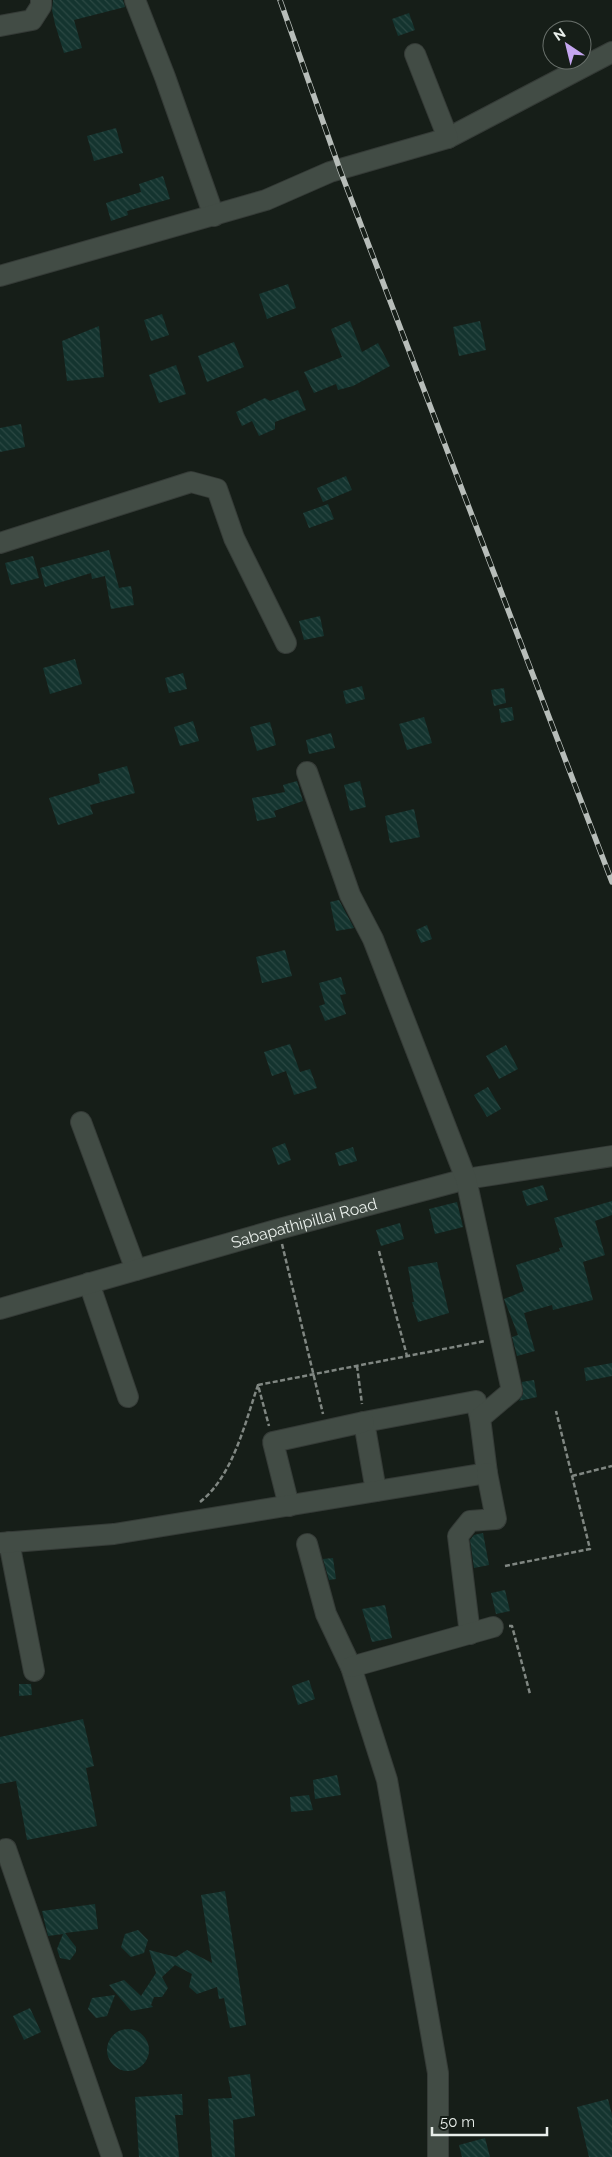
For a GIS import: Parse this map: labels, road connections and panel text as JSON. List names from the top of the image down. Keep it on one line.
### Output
{"streets":{"street":["Sabapathipillai Road"]},"scale_bar":"50 m","north":"top left"}
